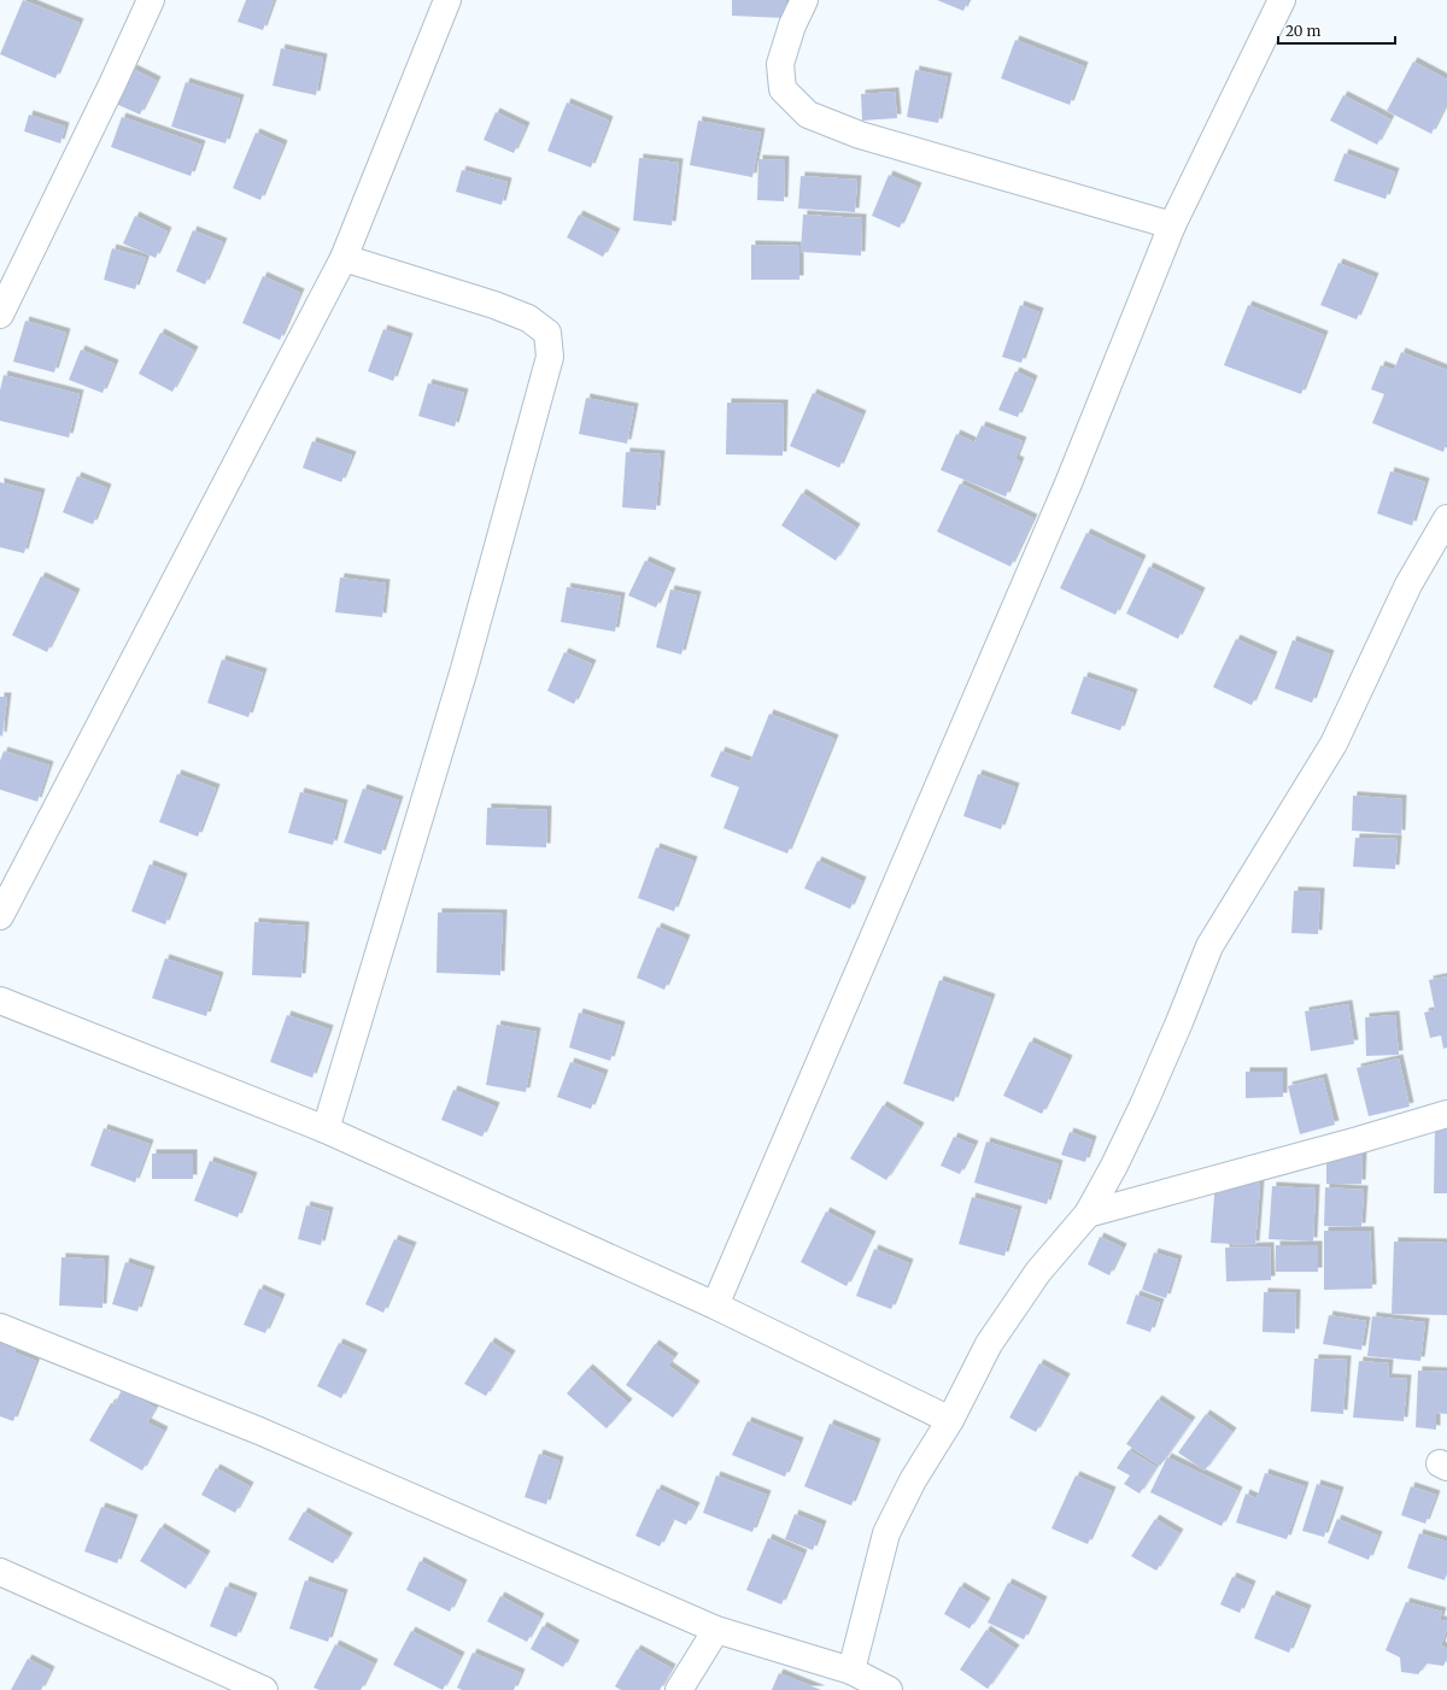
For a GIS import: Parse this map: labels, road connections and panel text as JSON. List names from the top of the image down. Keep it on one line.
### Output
{"scale_bar":"20 m"}
